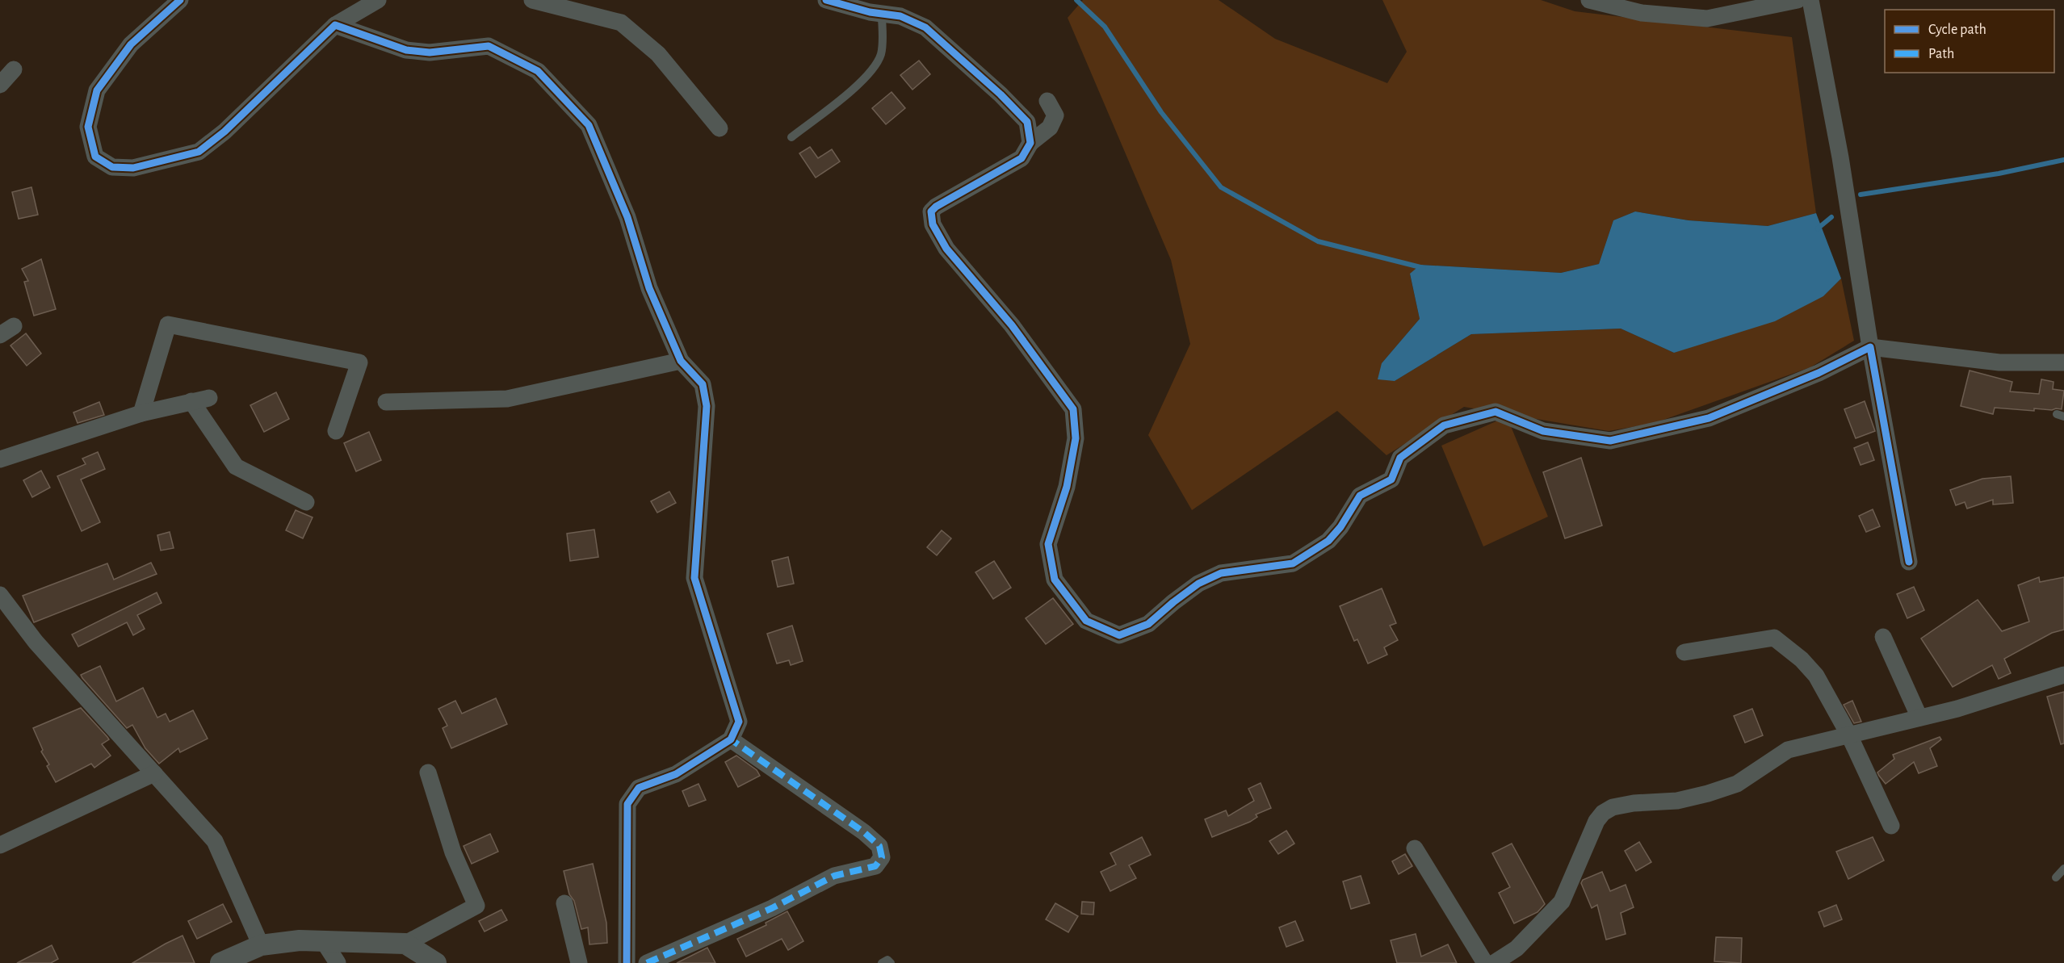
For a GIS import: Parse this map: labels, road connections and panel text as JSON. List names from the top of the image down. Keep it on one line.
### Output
{"legend":["Cycle path","Path"]}
